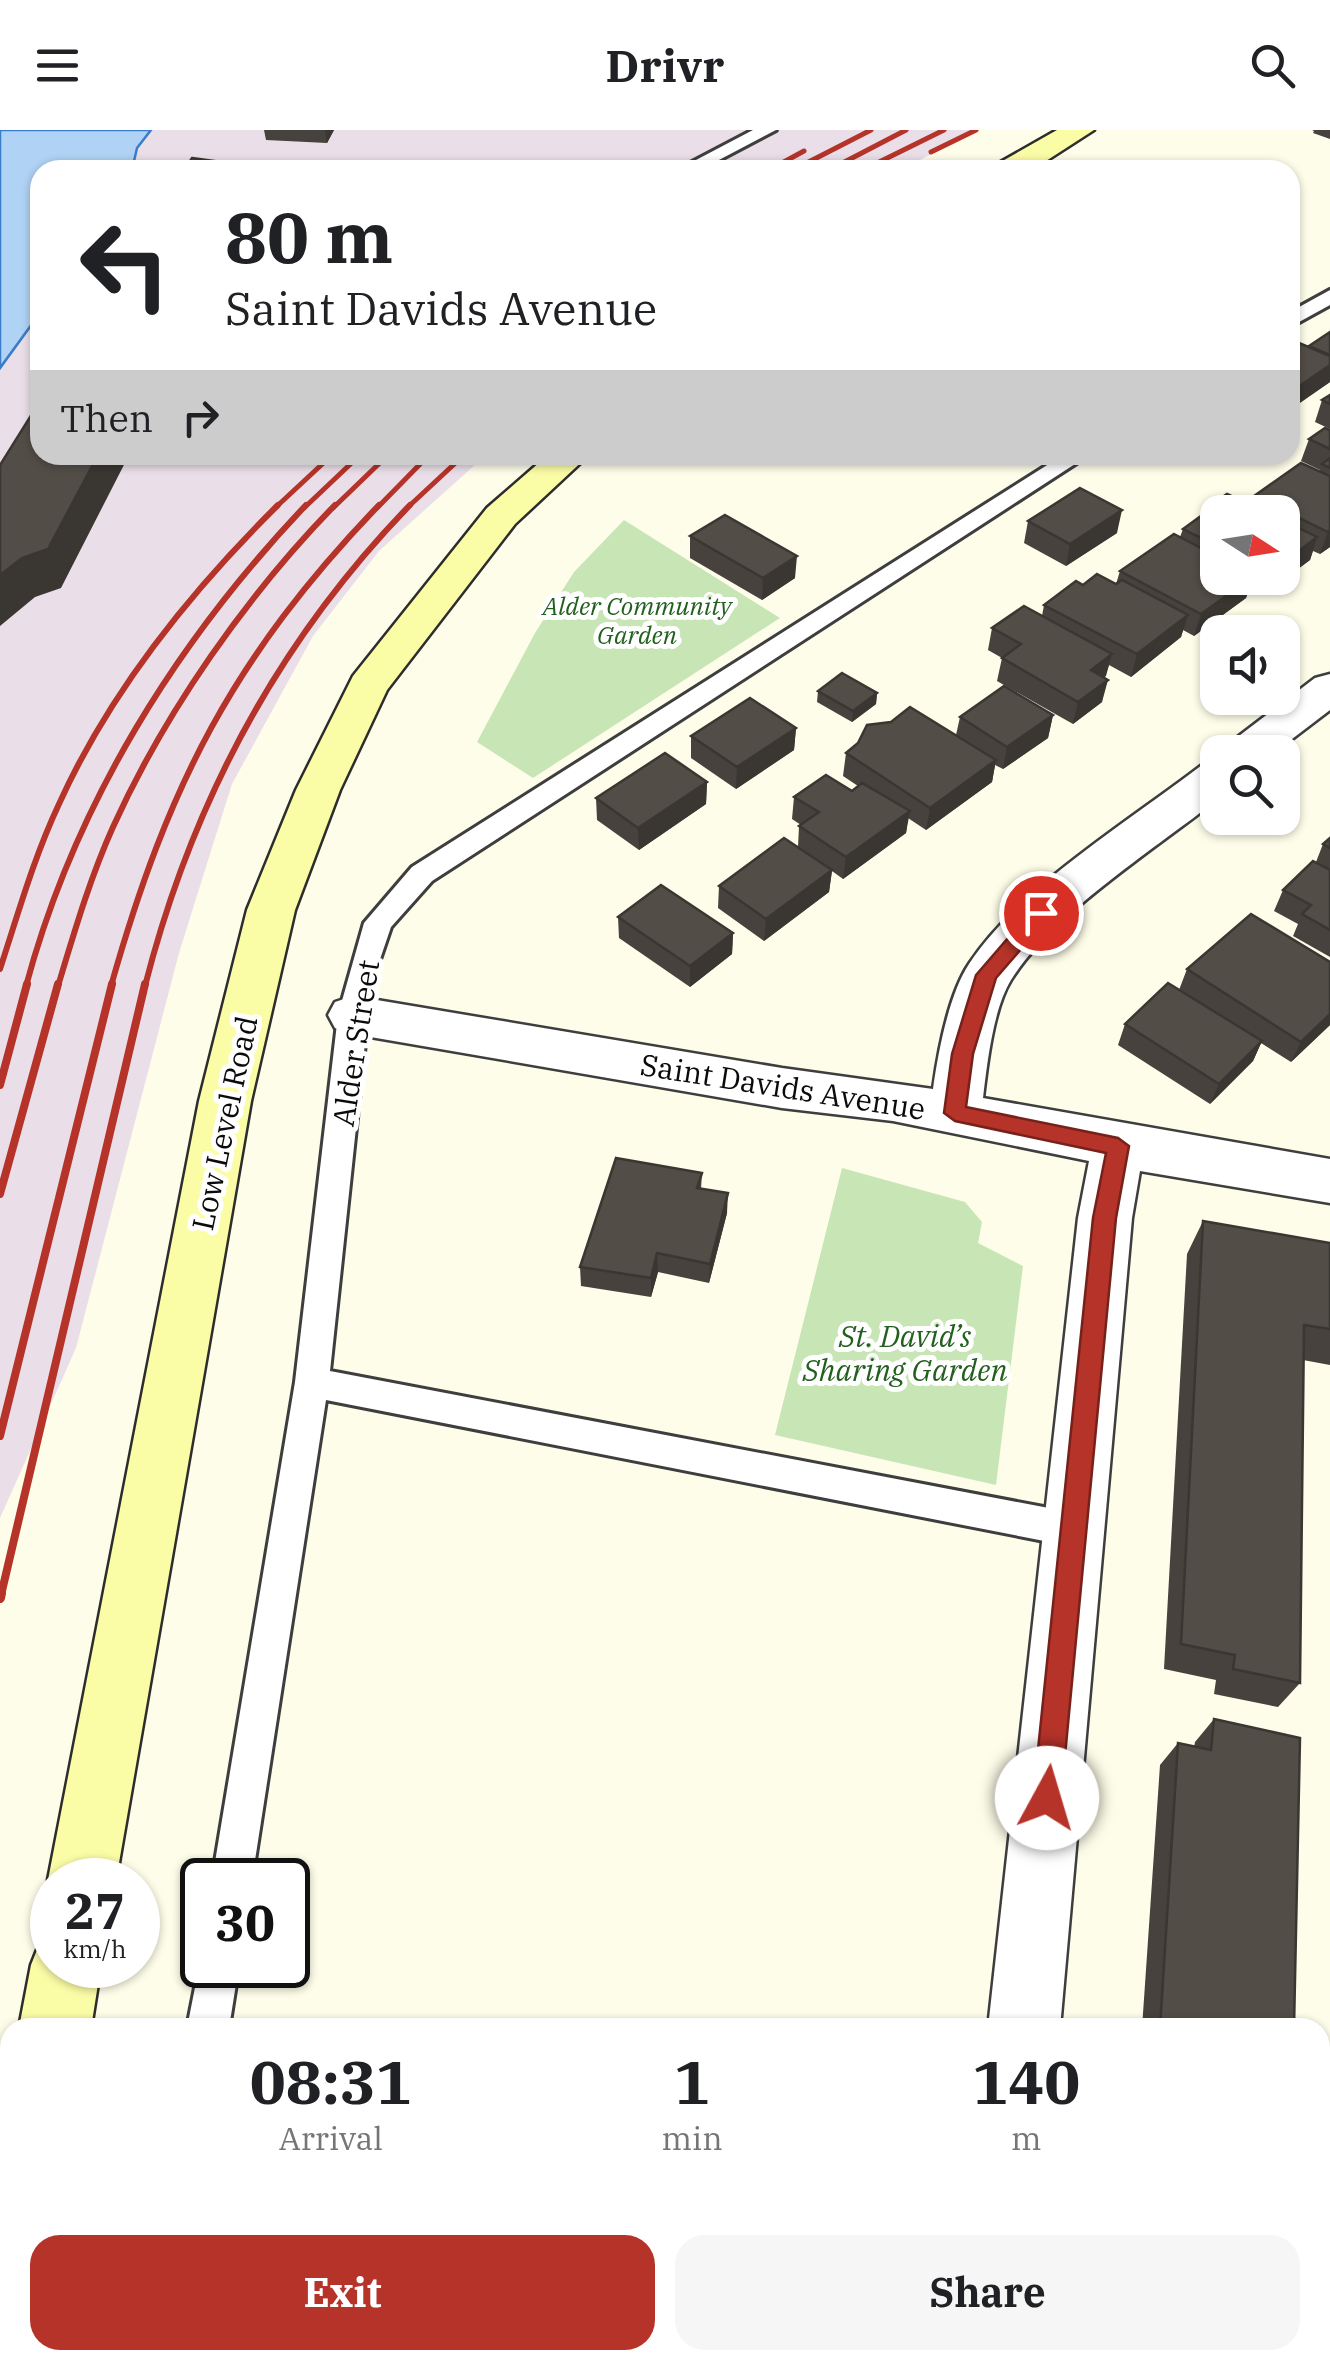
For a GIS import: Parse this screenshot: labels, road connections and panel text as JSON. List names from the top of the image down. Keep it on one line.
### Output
{"streets":{"main road":["Low Level Road"],"street":["Saint Davids Avenue"],"lane":["Alder Street"]},"crossings":[["Alder Street","Saint Davids Avenue"]],"parks":["Alder Community Garden","St. David’s Sharing Garden"],"north":"right","page":{"header":"Drivr","turn":["80 m","Saint Davids Avenue"],"then":"Then","speed":"27 km/h","limit":"30","eta":["08:31","Arrival","1","min","140","m"],"buttons":["Exit","Share"]}}
